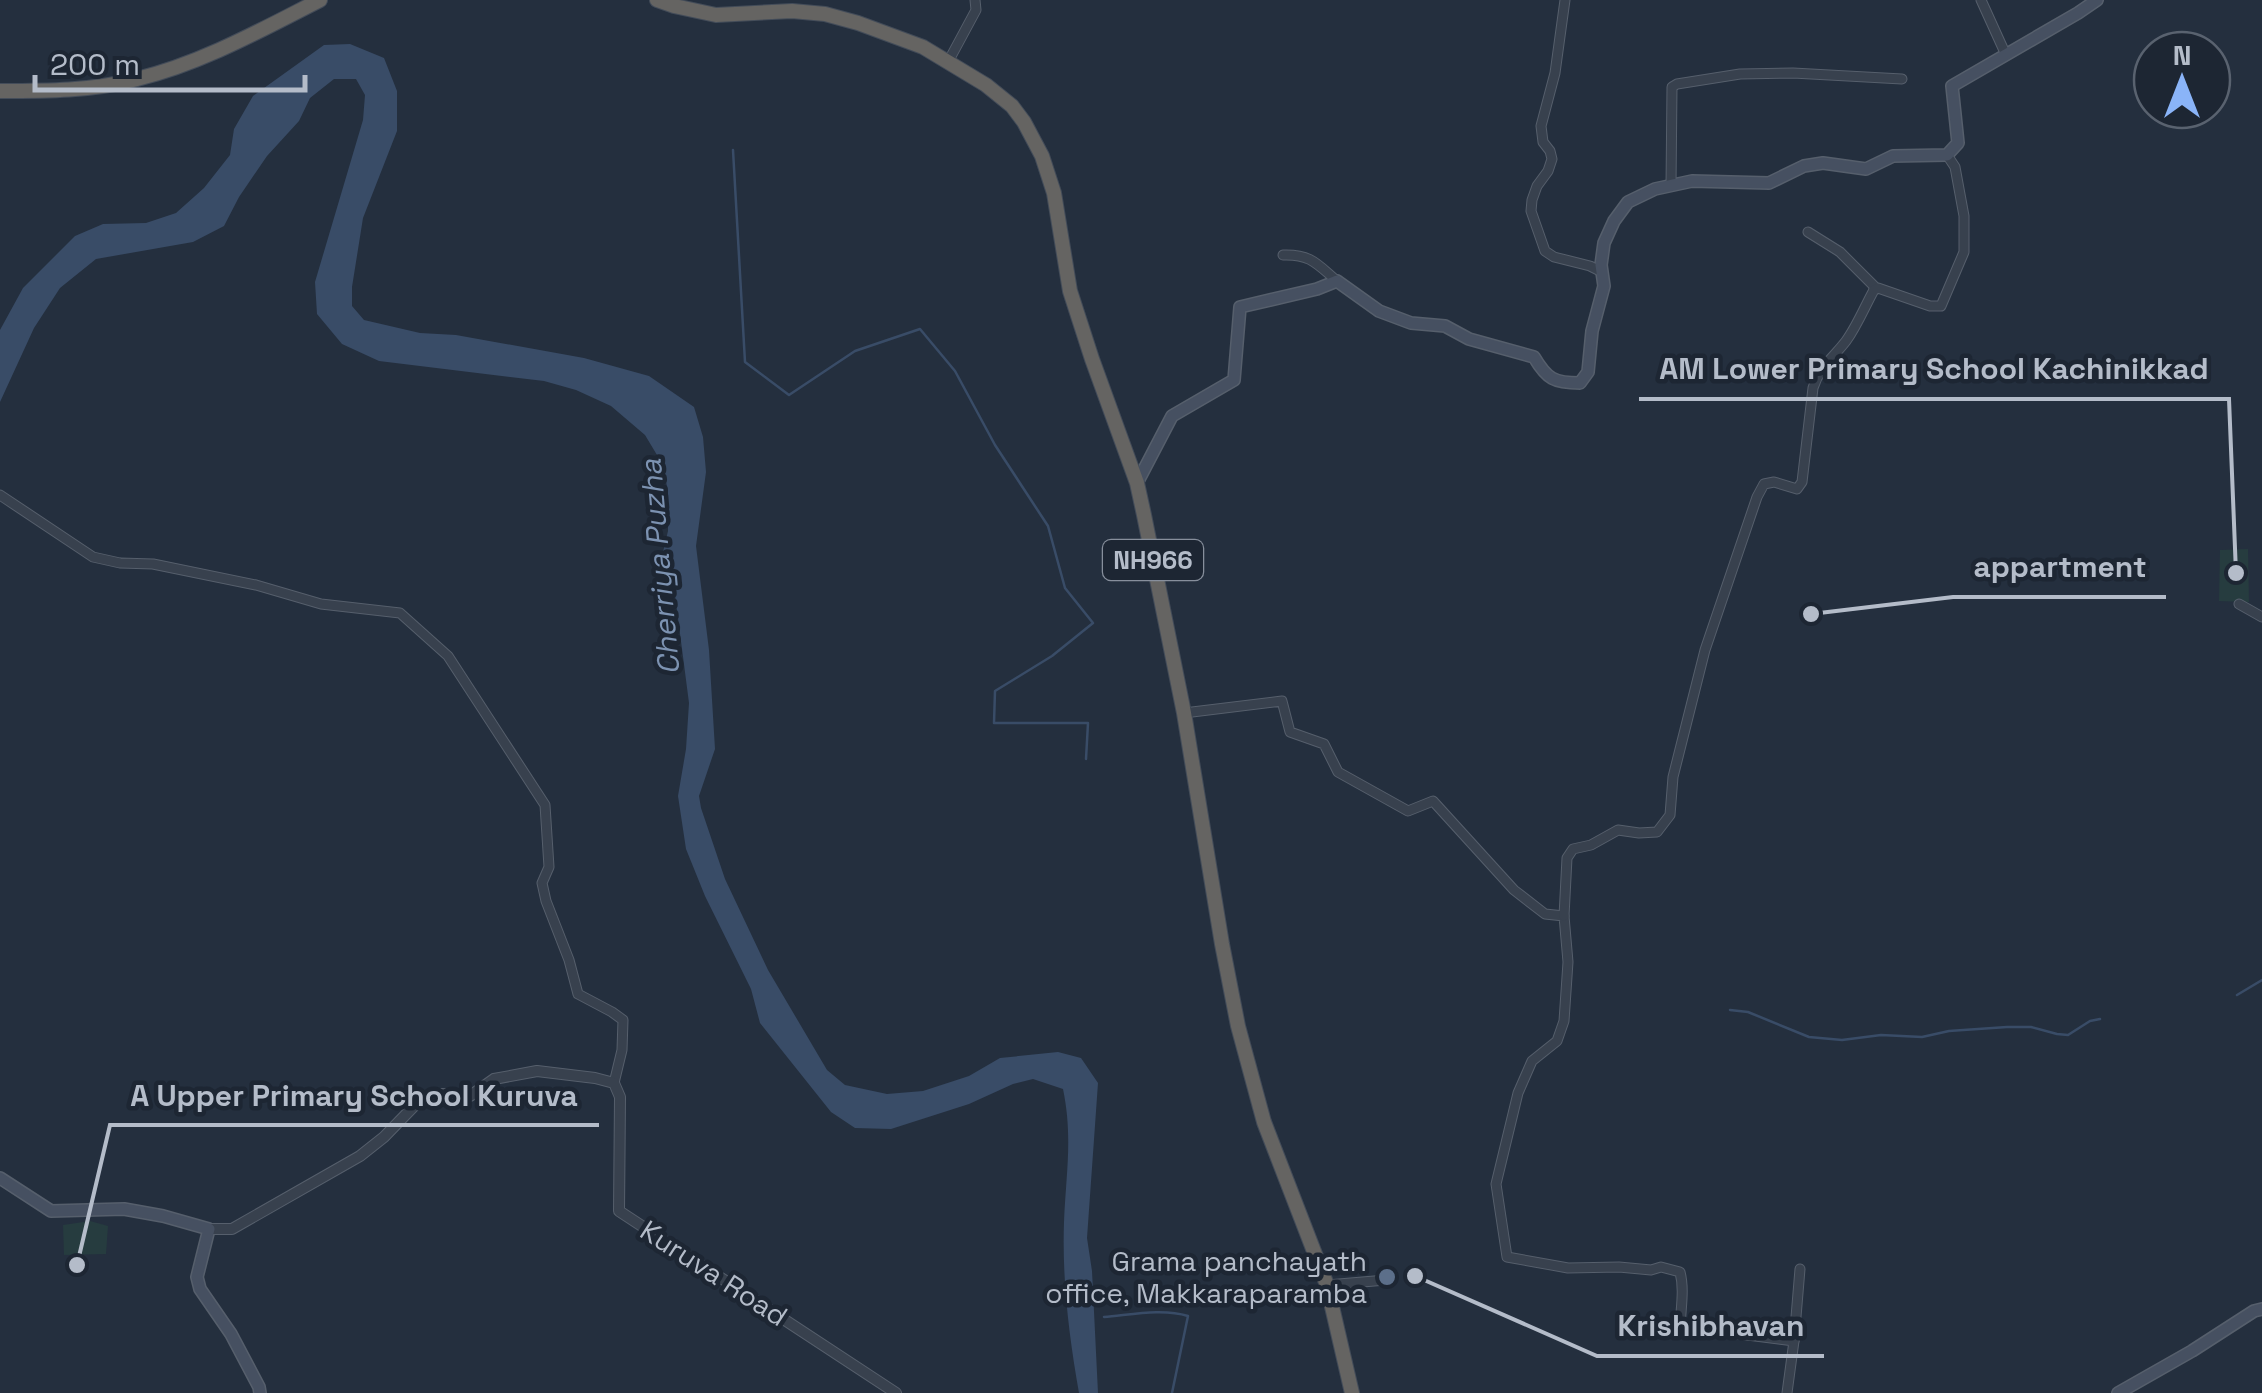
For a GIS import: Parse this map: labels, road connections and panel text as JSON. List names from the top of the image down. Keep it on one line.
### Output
{"streets":{"highway":["NH966"],"street":["Kuruva Road"]},"water":["Cherriya Puzha"],"places":["AM Lower Primary School Kachinikkad","appartment","A Upper Primary School Kuruva","Krishibhavan","Grama panchayath office, Makkaraparamba"],"scale_bar":"200 m","north":"top"}
